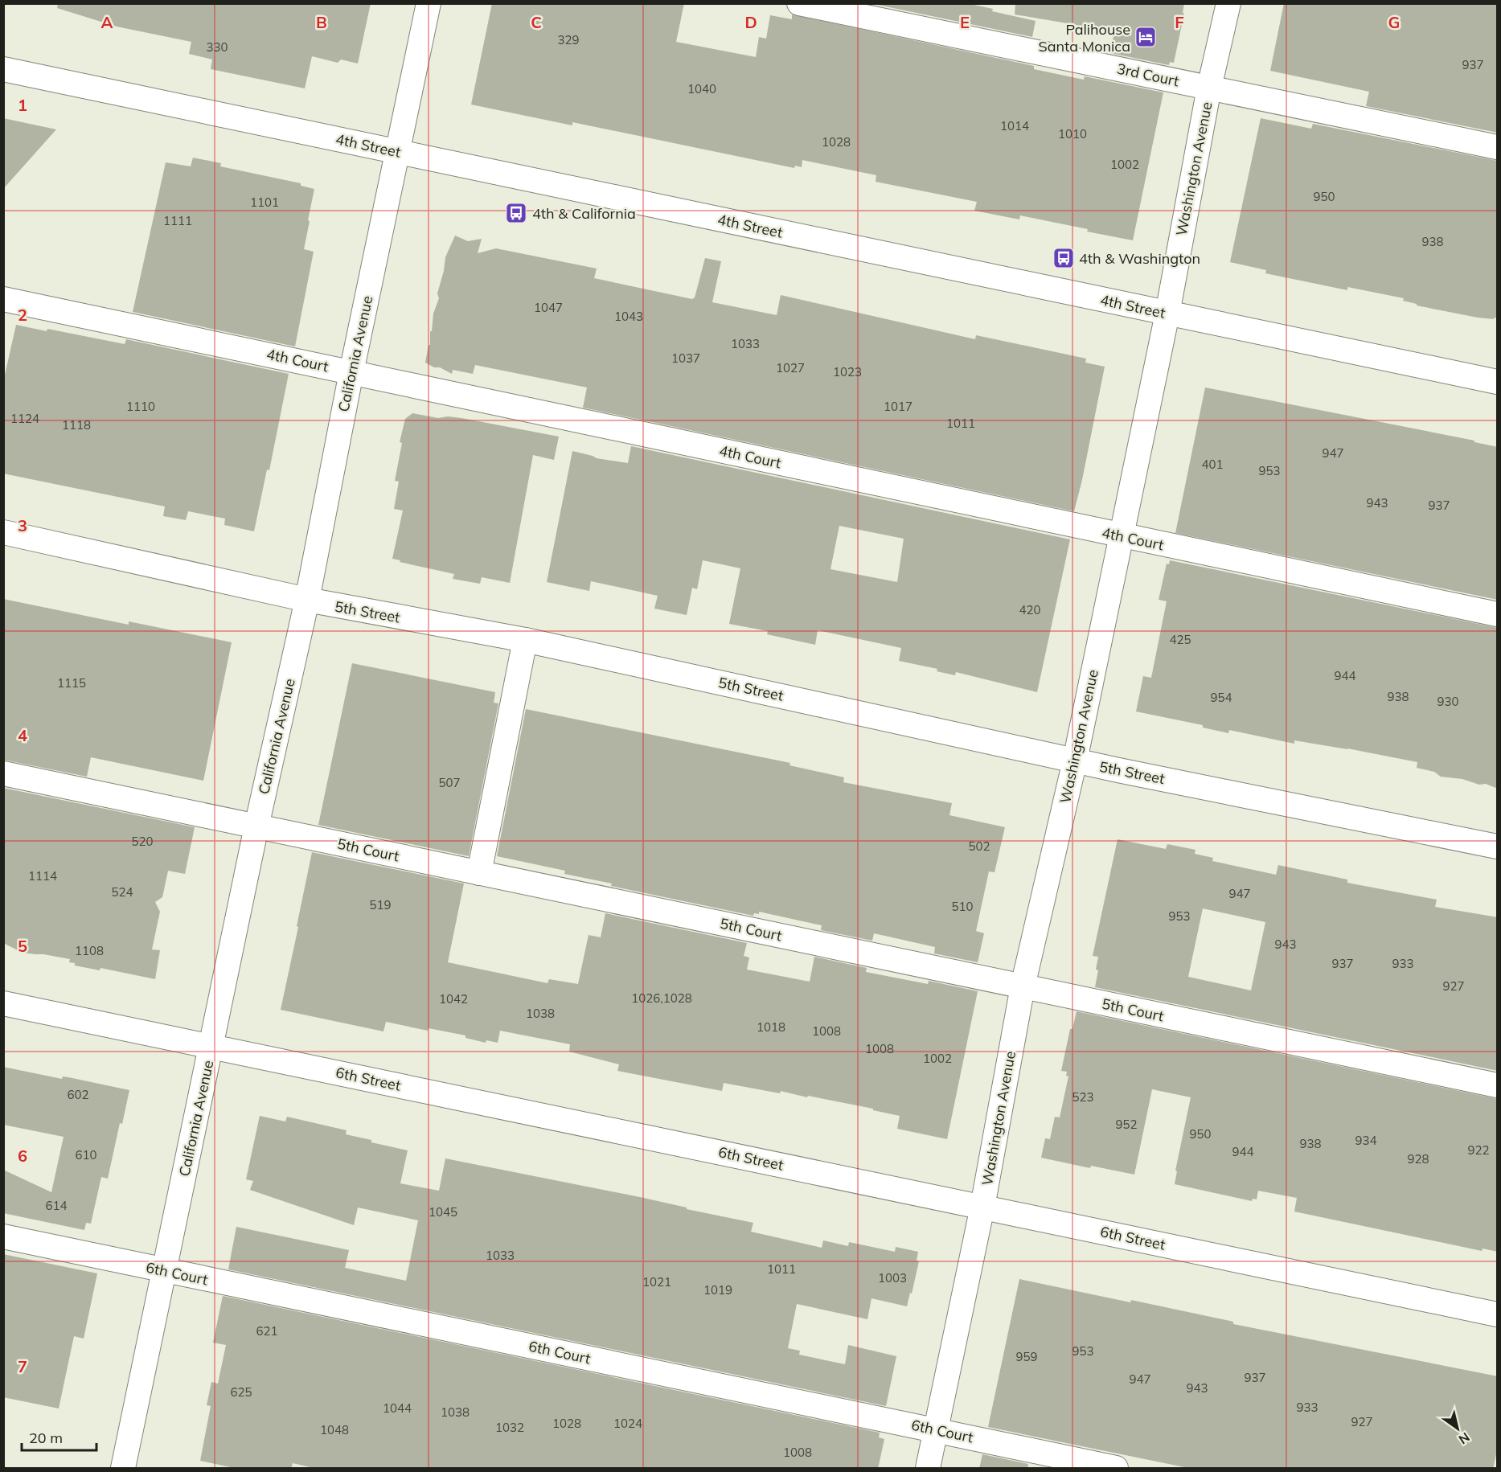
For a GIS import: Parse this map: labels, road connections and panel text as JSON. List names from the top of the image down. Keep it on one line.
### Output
{"streets":{"street":["3rd Court","4th Street","Washington Avenue","California Avenue","4th Court","5th Street","5th Court","6th Street","6th Court"]},"crossings":[["3rd Court","Washington Avenue"],["4th Street","Washington Avenue"],["4th Street","California Avenue"],["Washington Avenue","4th Court"],["Washington Avenue","5th Street"],["Washington Avenue","5th Court"],["Washington Avenue","6th Street"],["Washington Avenue","6th Court"],["California Avenue","4th Court"],["California Avenue","5th Street"],["California Avenue","5th Court"],["California Avenue","6th Street"],["California Avenue","6th Court"]],"places":{"hotel":["Palihouse Santa Monica"],"bus stop":["4th & California","4th & Washington"]},"house_numbers":["329","330","937","1040","1014","1010","1028","1002","950","1101","1111","938","1047","1043","1033","1037","1027","1023","1110","1017","1124","1011","1118","947","401","953","943","937","420","425","944","1115","938","954","930","507","520","502","1114","524","947","519","510","953","943","1108","937","933","927","1026,1028","1042","1038","1018","1008","1008","1002","602","523","952","950","934","938","922","944","610","928","614","1045","1033","1011","1003","1021","1019","621","953","959","937","947","943","625","933","1044","1038","927","1028","1024","1032","1048","1008"],"scale_bar":"20 m","north":"bottom right","grid":{"columns":["A","B","C","D","E","F","G"],"rows":["1","2","3","4","5","6","7"]}}
